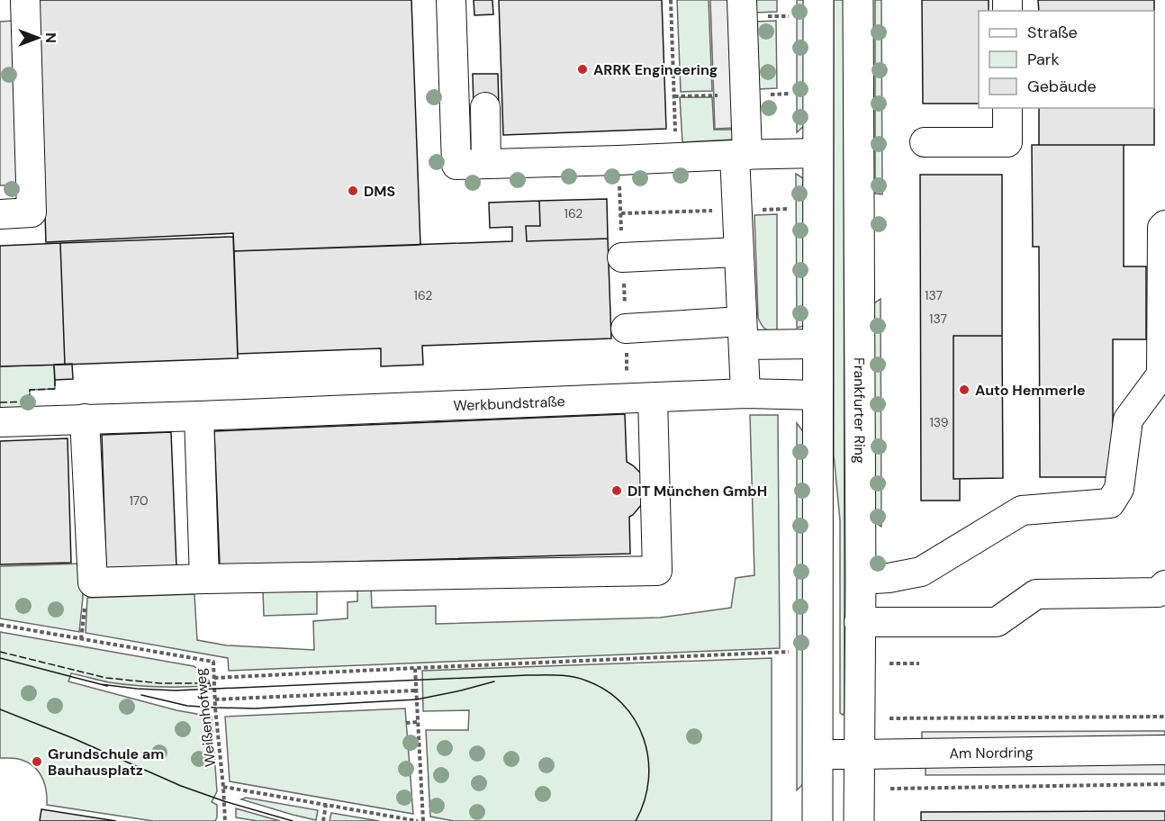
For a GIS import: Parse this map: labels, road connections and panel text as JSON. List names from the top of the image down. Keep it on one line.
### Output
{"streets":{"main road":["Frankfurter Ring"],"street":["Werkbundstraße","Am Nordring"],"path":["Weißenhofweg"]},"crossings":[["Frankfurter Ring","Am Nordring"]],"places":["ARRK Engineering","DMS","Auto Hemmerle","DIT München GmbH","Grundschule am Bauhausplatz"],"house_numbers":["162","162","137","137","139","170"],"legend":["Straße","Park","Gebäude"],"north":"right"}
